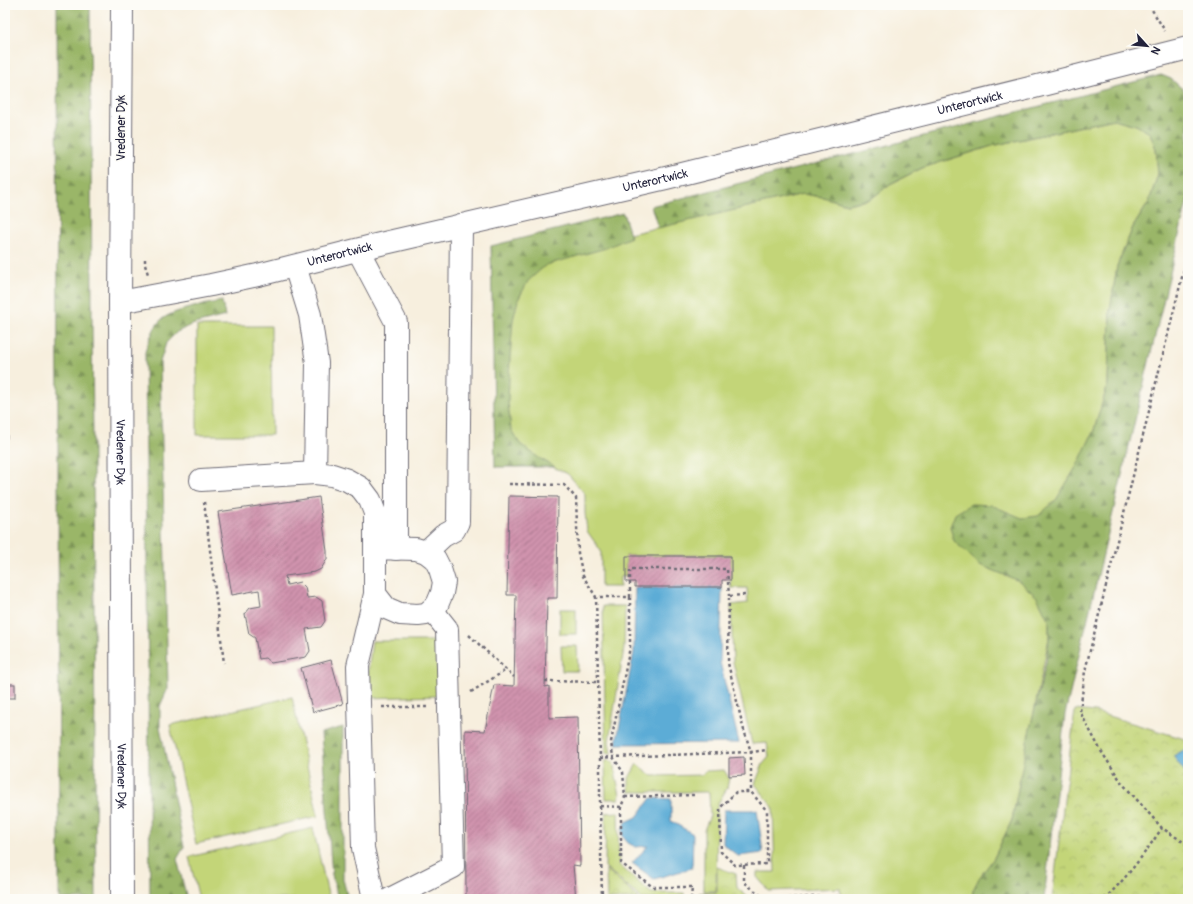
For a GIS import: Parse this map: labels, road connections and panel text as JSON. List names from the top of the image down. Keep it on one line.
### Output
{"streets":{"street":["Unterortwick","Vredener Dyk"]},"crossings":[["Unterortwick","Vredener Dyk"]],"north":"bottom right"}
